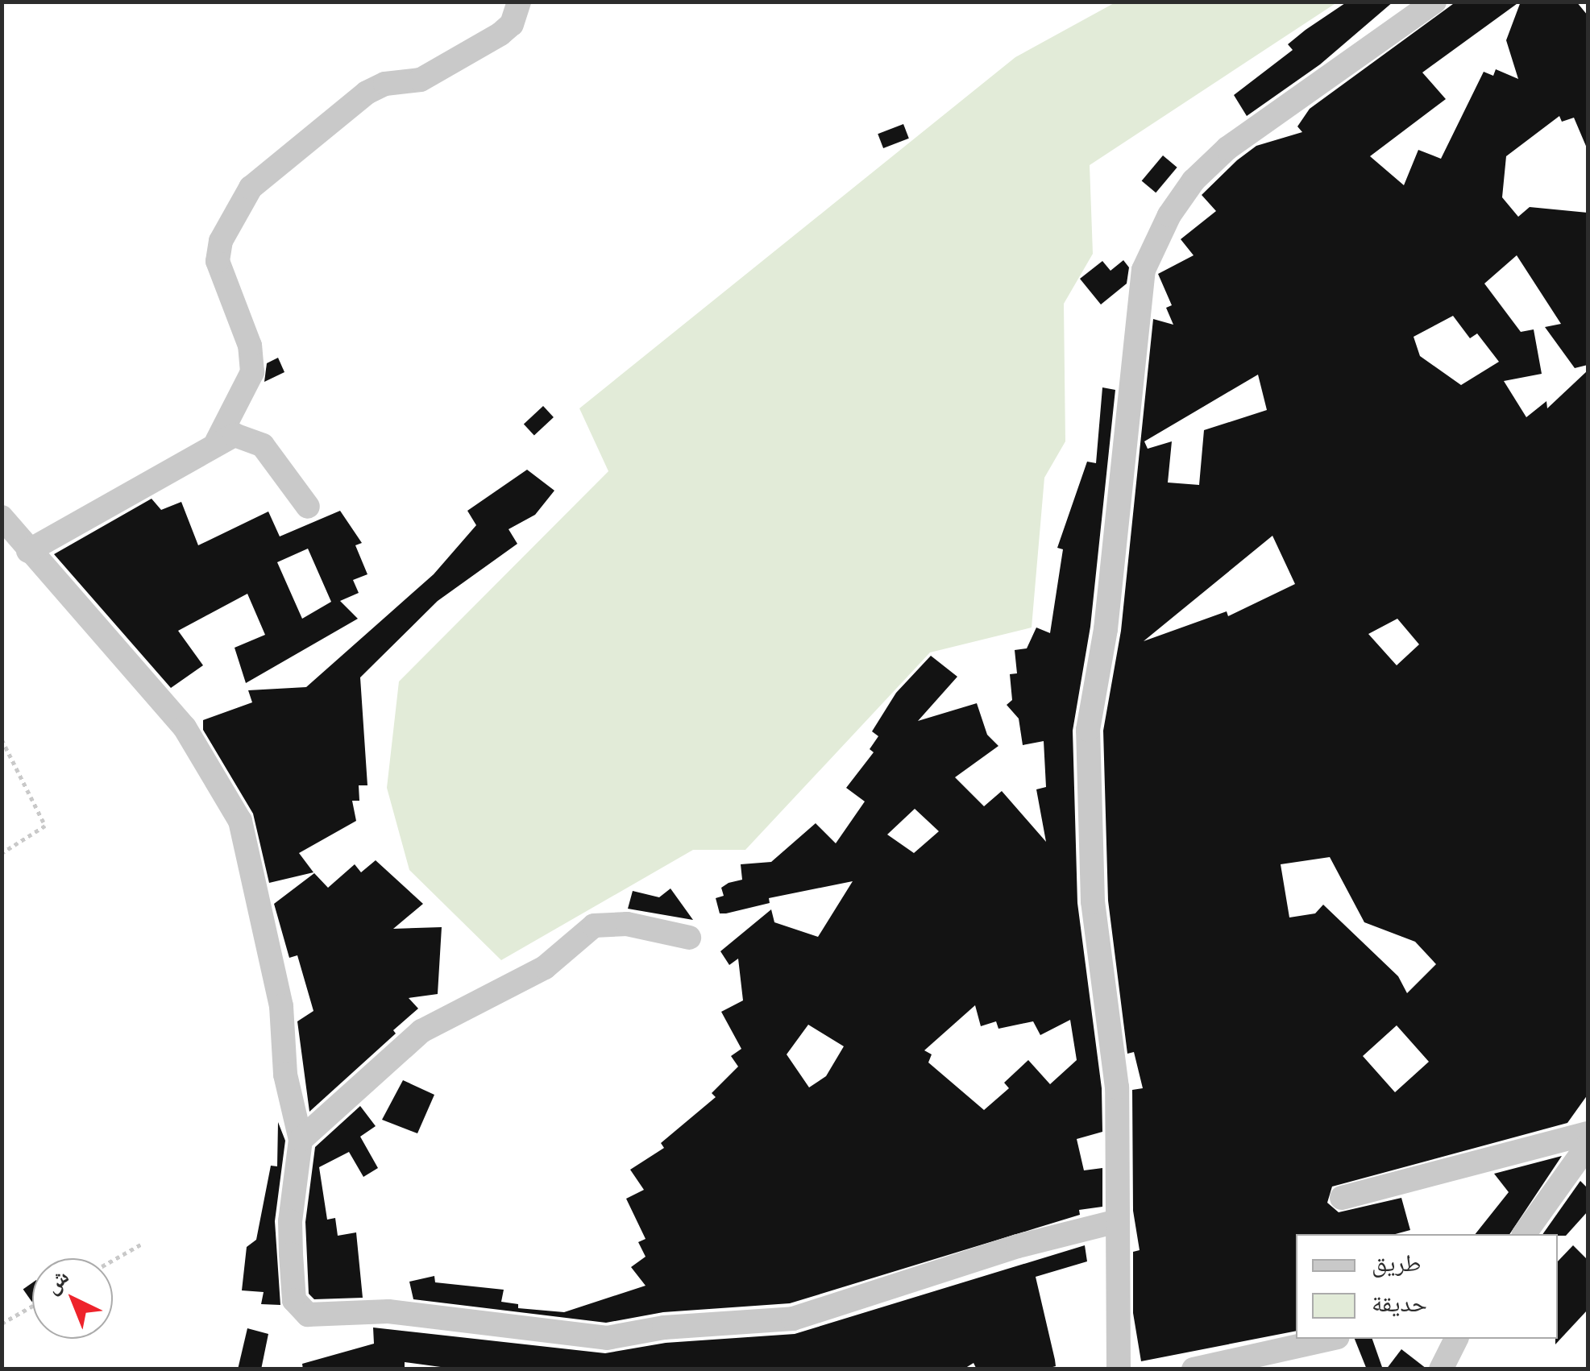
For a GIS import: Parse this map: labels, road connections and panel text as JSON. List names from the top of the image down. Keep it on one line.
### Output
{"legend":["طريق","حديقة"],"north":"top left"}
